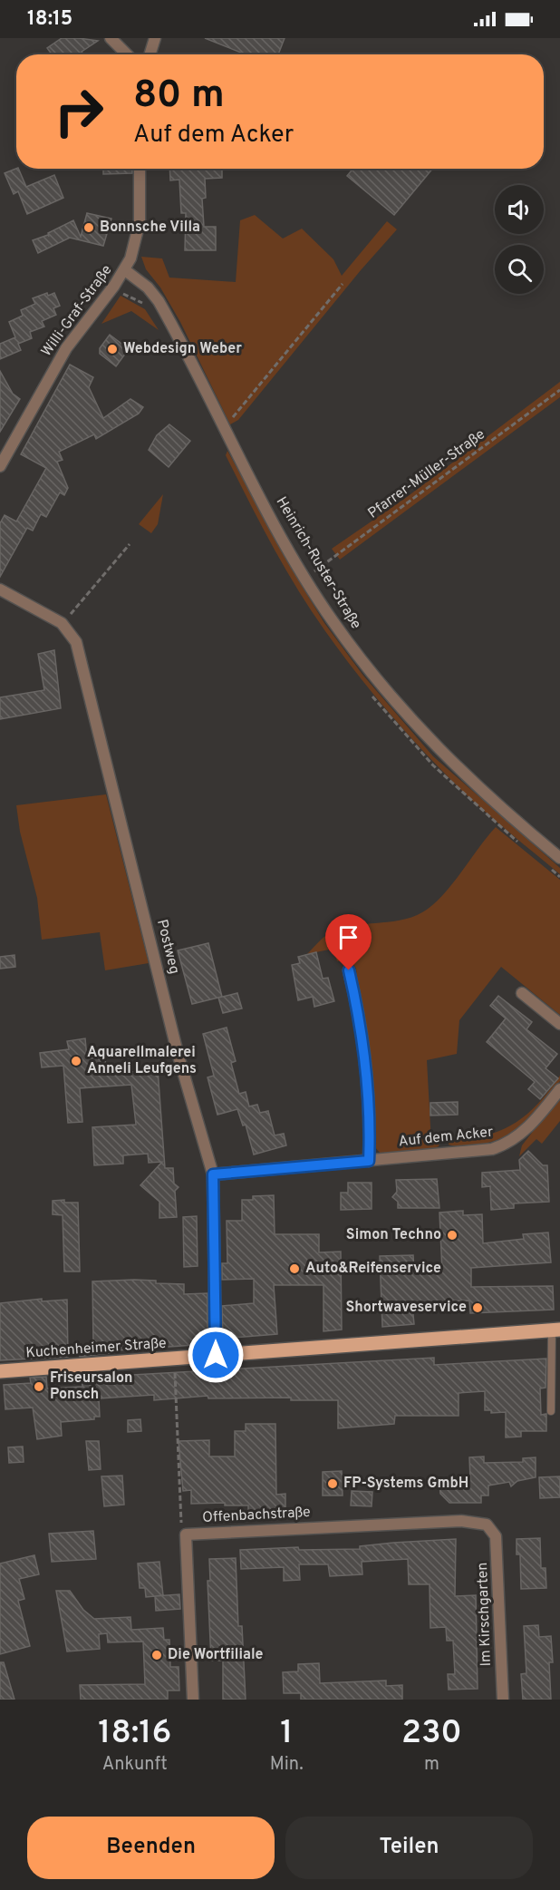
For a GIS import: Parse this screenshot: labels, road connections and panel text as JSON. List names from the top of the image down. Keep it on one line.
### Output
{"streets":{"main road":["Kuchenheimer Straße"],"street":["Willi-Graf-Straße","Heinrich-Ruster-Straße","Postweg","Auf dem Acker","Offenbachstraße","Im Kirschgarten"],"path":["Pfarrer-Müller-Straße"]},"crossings":[["Willi-Graf-Straße","Heinrich-Ruster-Straße"],["Pfarrer-Müller-Straße","Heinrich-Ruster-Straße"],["Postweg","Auf dem Acker"],["Postweg","Kuchenheimer Straße"],["Offenbachstraße","Im Kirschgarten"]],"places":["Bonnsche Villa","Webdesign Weber","Aquarellmalerei Anneli Leufgens","Simon Techno","Auto&Reifenservice","Shortwaveservice","Friseursalon Ponsch","FP-Systems GmbH","Die Wortfiliale"],"page":{"status":"18:15","turn":["80 m","Auf dem Acker"],"eta":["18:16","Ankunft","1","Min.","230","m"],"buttons":["Beenden","Teilen"]}}
